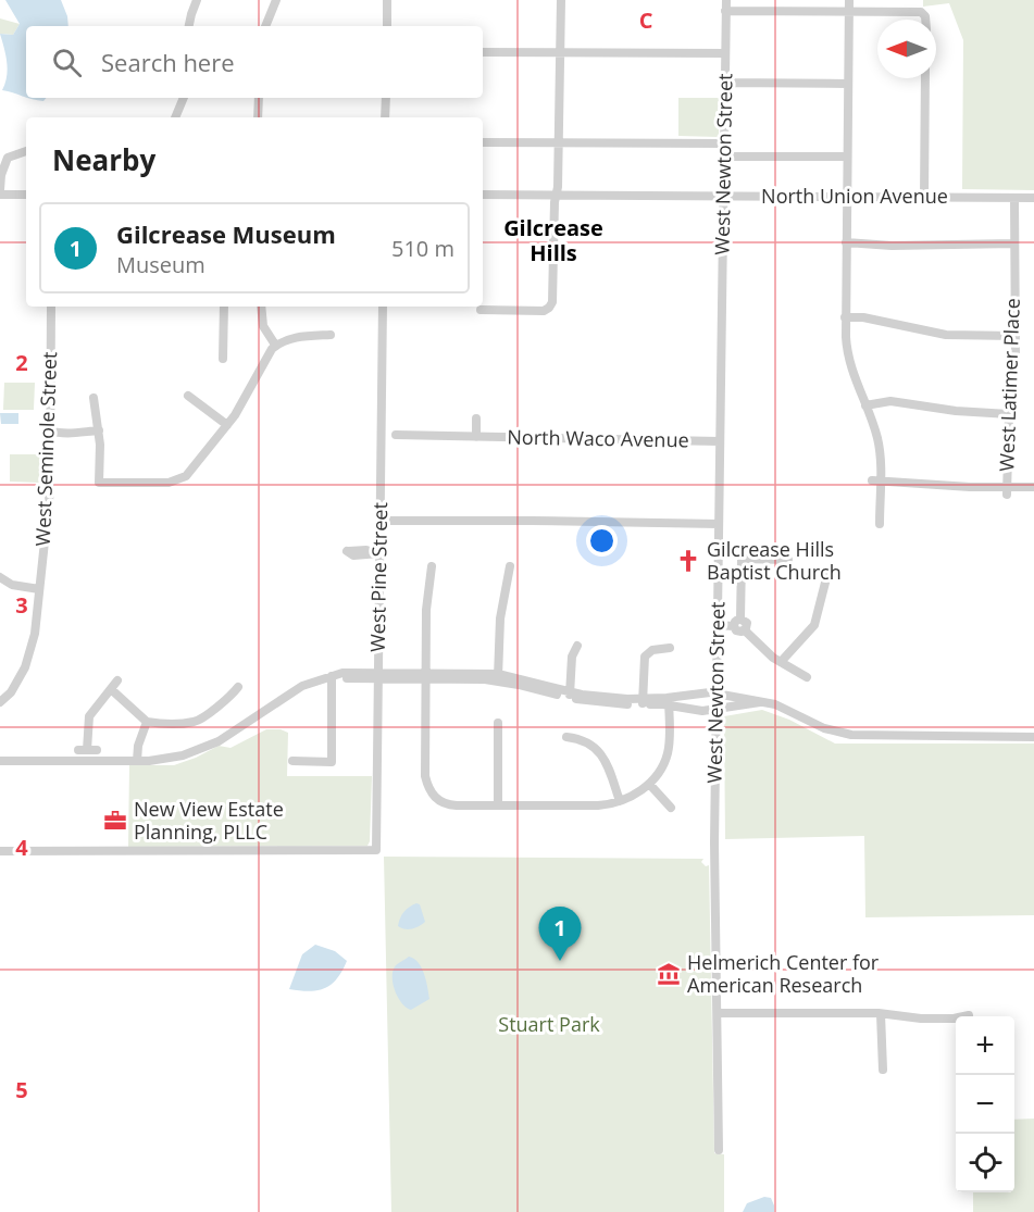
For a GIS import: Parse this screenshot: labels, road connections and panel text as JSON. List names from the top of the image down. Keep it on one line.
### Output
{"streets":{"street":["West Newton Street","North Union Avenue","West Latimer Place","North Waco Avenue","West Seminole Street","West Pine Street"]},"crossings":[["West Newton Street","North Union Avenue"],["West Newton Street","North Waco Avenue"],["North Union Avenue","West Latimer Place"]],"districts":["Gilcrease Hills"],"parks":["Stuart Park"],"places":{"church":["Gilcrease Hills Baptist Church"],"office":["New View Estate Planning, PLLC"],"museum":["Helmerich Center for American Research"]},"north":"left","page":{"search":"Search here","heading":"Nearby","list":[{"mark":"1","name":"Gilcrease Museum","note":"Museum","value":"510 m"}],"pins":"1","map_buttons":["+","−"]},"grid":{"columns":["C"],"rows":["2","3","4","5"]}}
